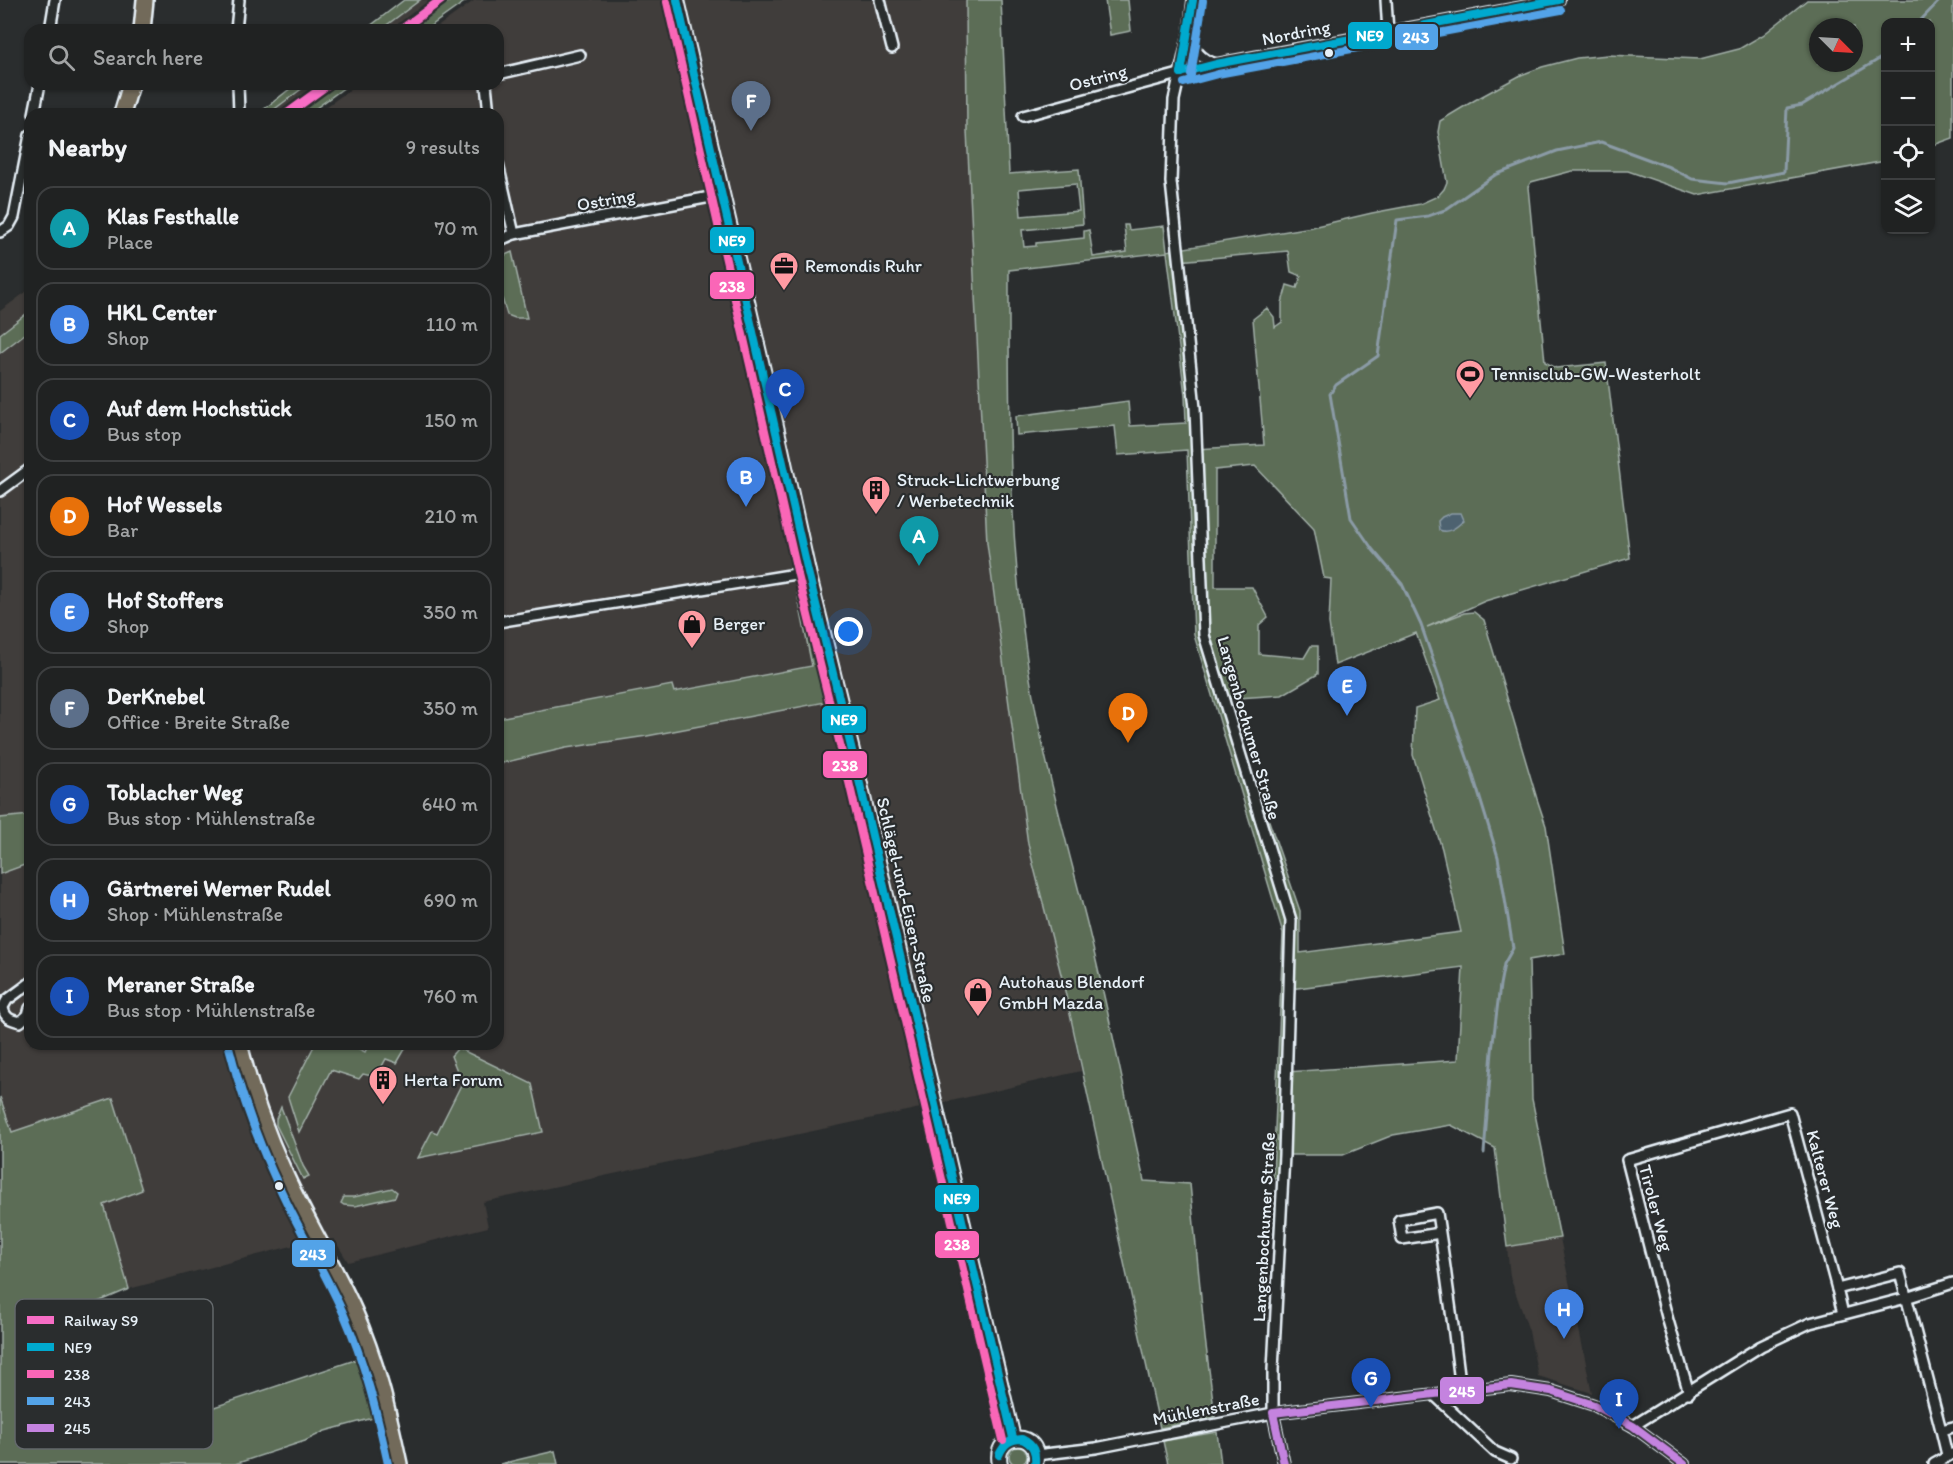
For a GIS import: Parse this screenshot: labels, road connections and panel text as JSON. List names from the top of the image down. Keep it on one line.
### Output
{"streets":{"street":["Nordring","Ostring","Langenbochumer Straße","Schlägel-und-Eisen-Straße","Kalterer Weg","Tiroler Weg","Mühlenstraße"]},"crossings":[["Nordring","Ostring"],["Nordring","Langenbochumer Straße"],["Ostring","Langenbochumer Straße"],["Ostring","Schlägel-und-Eisen-Straße"],["Langenbochumer Straße","Mühlenstraße"],["Kalterer Weg","Tiroler Weg"]],"places":{"office":["Remondis Ruhr"],"sports":["Tennisclub-GW-Westerholt"],"building":["Struck-Lichtwerbung / Werbetechnik","Herta Forum"],"shop":["Berger","Autohaus Blendorf GmbH Mazda"]},"lines":["rail line S9","transit line NE9","transit line 243","transit line 238","transit line 245"],"legend":["Railway S9","NE9","238","243","245"],"north":"bottom right","page":{"map_buttons":["+","−"],"search":"Search here","pins":["F","C","B","A","E","D","H","G","I"],"heading":["Nearby","9 results"],"list":[{"mark":"A","name":"Klas Festhalle","note":"Place","value":"70 m"},{"mark":"B","name":"HKL Center","note":"Shop","value":"110 m"},{"mark":"C","name":"Auf dem Hochstück","note":"Bus stop","value":"150 m"},{"mark":"D","name":"Hof Wessels","note":"Bar","value":"210 m"},{"mark":"E","name":"Hof Stoffers","note":"Shop","value":"350 m"},{"mark":"F","name":"DerKnebel","note":"Office · Breite Straße","value":"350 m"},{"mark":"G","name":"Toblacher Weg","note":"Bus stop · Mühlenstraße","value":"640 m"},{"mark":"H","name":"Gärtnerei Werner Rudel","note":"Shop · Mühlenstraße","value":"690 m"},{"mark":"I","name":"Meraner Straße","note":"Bus stop · Mühlenstraße","value":"760 m"}]}}
